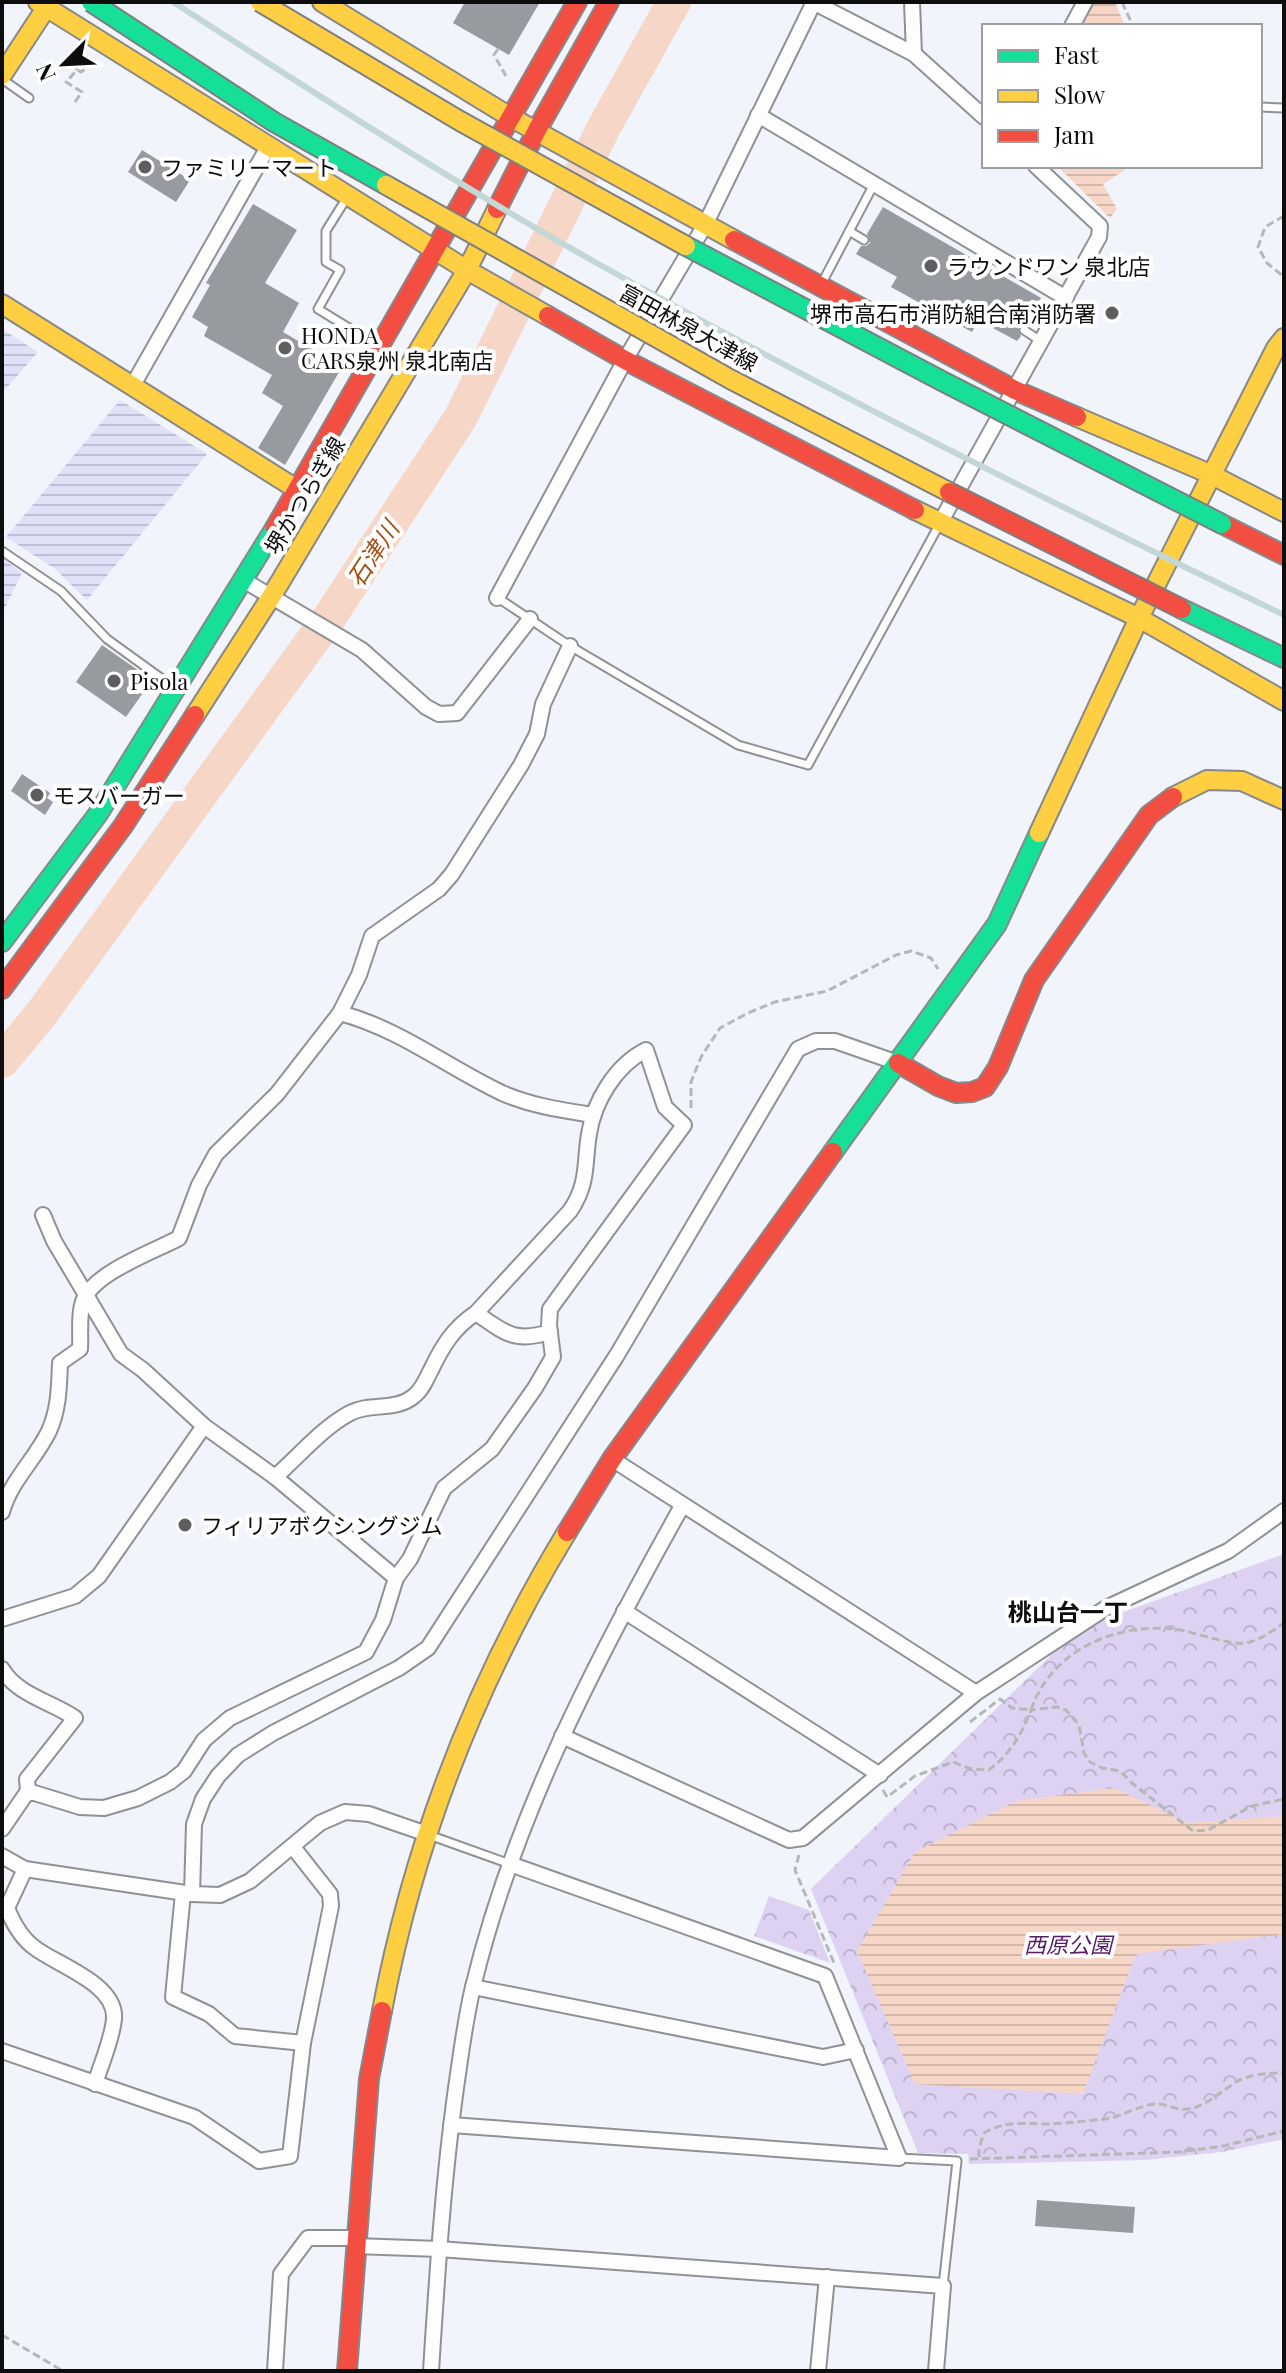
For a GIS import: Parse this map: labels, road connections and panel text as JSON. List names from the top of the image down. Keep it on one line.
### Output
{"streets":{"main road":["富田林泉大津線","堺かつらぎ線"]},"districts":["桃山台一丁"],"water":["石津川"],"parks":["西原公園"],"places":["ファミリーマート","ラウンドワン 泉北店","堺市高石市消防組合南消防署","HONDA CARS泉州 泉北南店","Pisola","モスバーガー","フィリアボクシングジム"],"legend":["Fast","Slow","Jam"],"north":"bottom left"}
